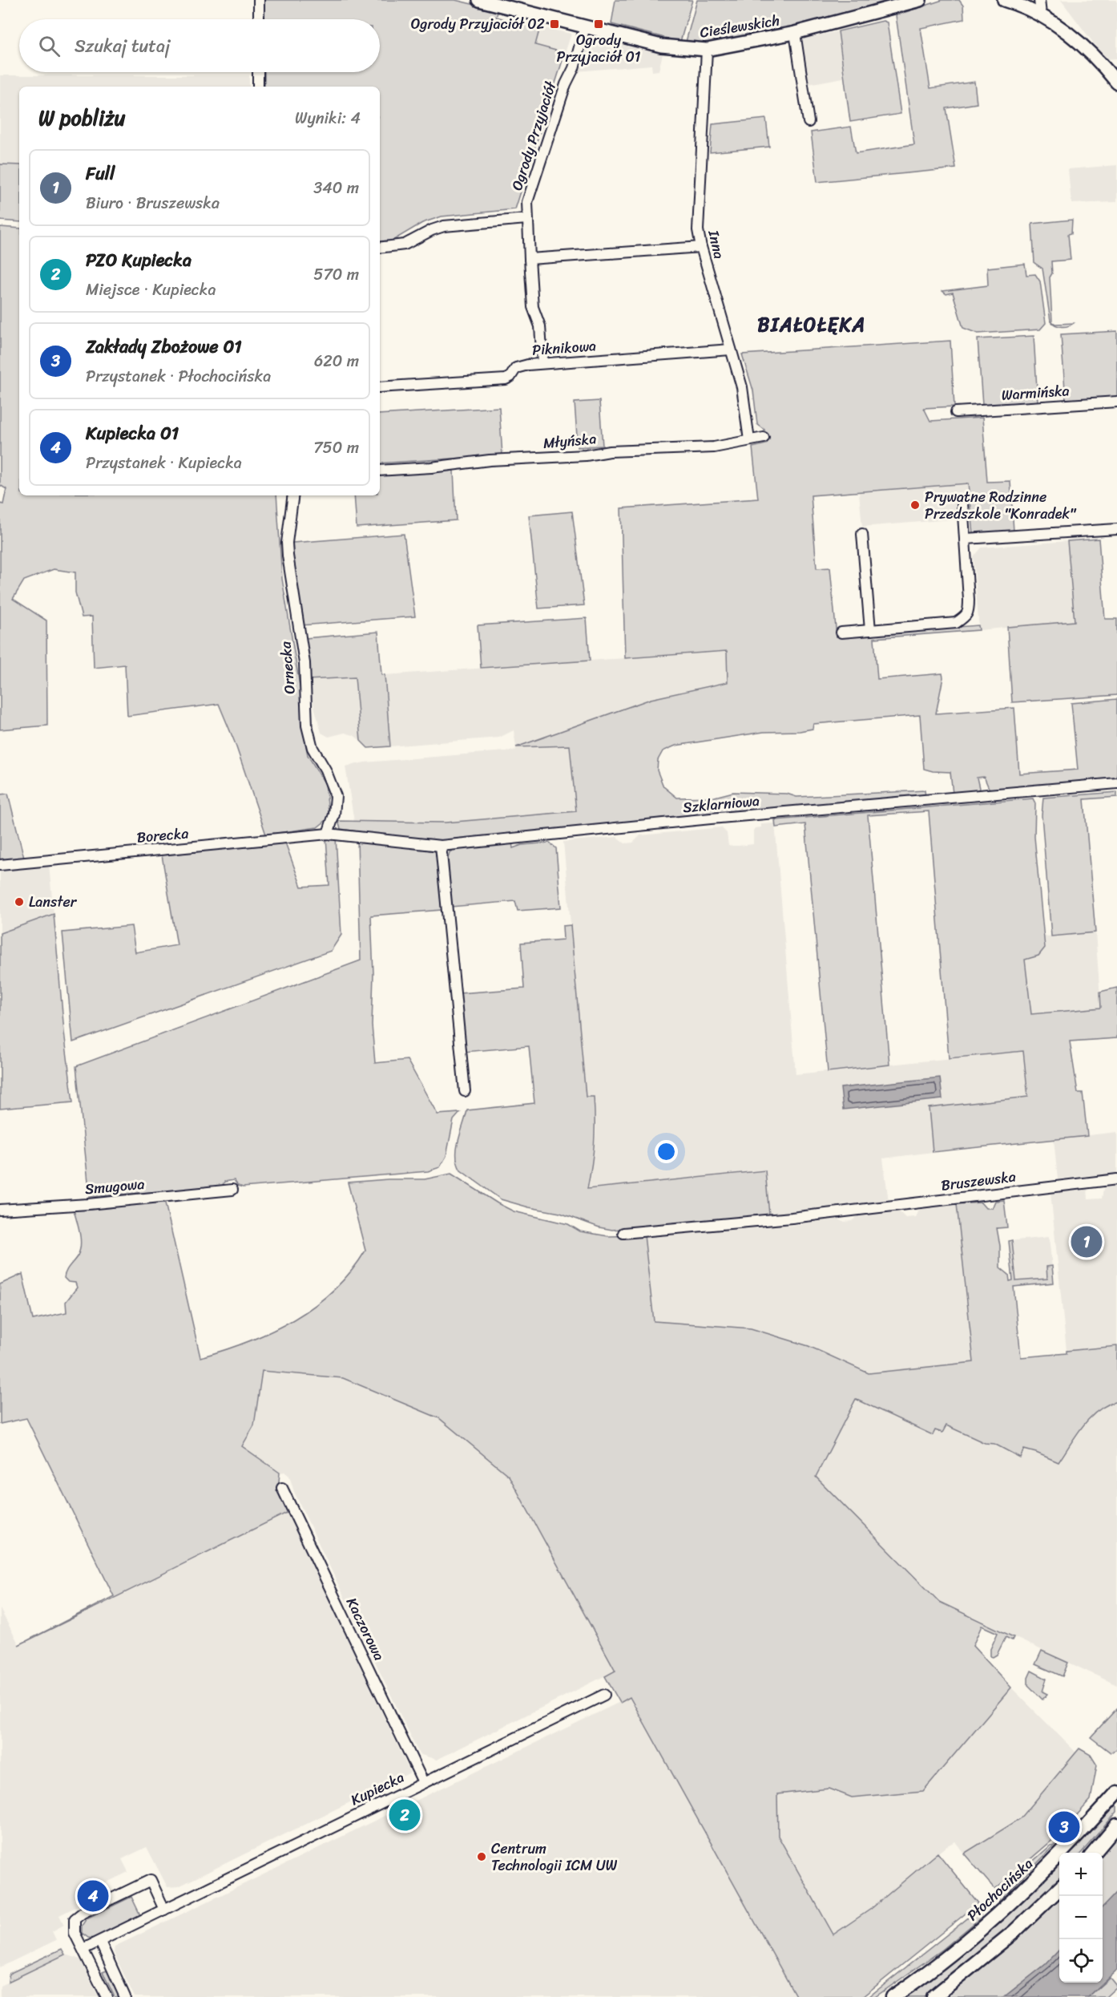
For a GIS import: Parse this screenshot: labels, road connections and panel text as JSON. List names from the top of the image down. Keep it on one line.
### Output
{"streets":{"main road":["Płochocińska"],"street":["Cieślewskich","Ogrody Przyjaciół","Inna","Piknikowa","Warmińska","Młyńska","Ornecka","Szklarniowa","Borecka","Bruszewska","Smugowa","Kaczorowa","Kupiecka"]},"crossings":[["Cieślewskich","Ogrody Przyjaciół"],["Cieślewskich","Inna"],["Ogrody Przyjaciół","Piknikowa"],["Inna","Piknikowa"],["Inna","Młyńska"],["Ornecka","Szklarniowa"],["Ornecka","Borecka"],["Szklarniowa","Borecka"],["Kaczorowa","Kupiecka"]],"districts":["BIAŁOŁĘKA"],"places":{"transit":["Ogrody Przyjaciół 02","Ogrody Przyjaciół 01"],"other":["Prywatne Rodzinne Przedszkole \"Konradek\"","Lanster","Centrum Technologii ICM UW"]},"page":{"search":"Szukaj tutaj","heading":["W pobliżu","Wyniki: 4"],"list":[{"mark":"1","name":"Full","note":"Biuro · Bruszewska","value":"340 m"},{"mark":"2","name":"PZO Kupiecka","note":"Miejsce · Kupiecka","value":"570 m"},{"mark":"3","name":"Zakłady Zbożowe 01","note":"Przystanek · Płochocińska","value":"620 m"},{"mark":"4","name":"Kupiecka 01","note":"Przystanek · Kupiecka","value":"750 m"}],"pins":["1","2","3","4"],"map_buttons":["+","−"]}}
